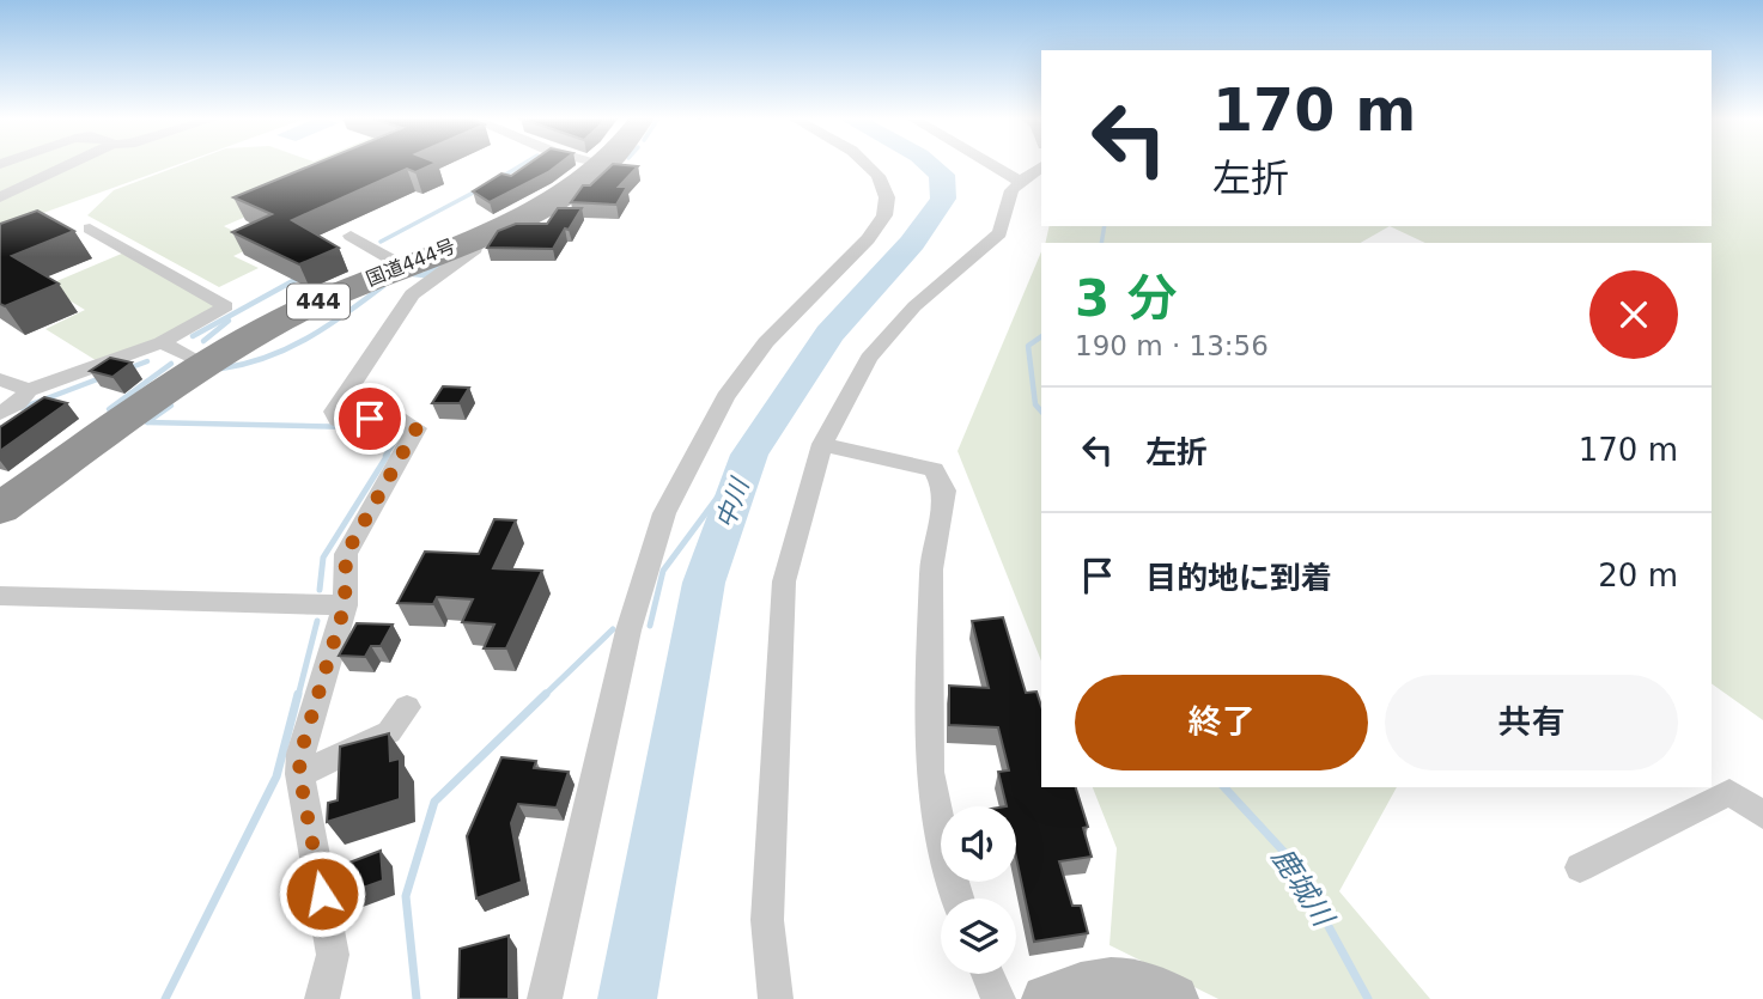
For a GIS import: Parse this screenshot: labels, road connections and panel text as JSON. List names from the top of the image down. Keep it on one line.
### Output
{"streets":{"highway":["国道444号","444"]},"water":["中川","鹿城川"],"page":{"turn":["170 m","左折"],"heading":["3 分","190 m · 13:56"],"list":[{"name":"左折","value":"170 m"},{"name":"目的地に到着","value":"20 m"}],"buttons":["終了","共有"]}}
